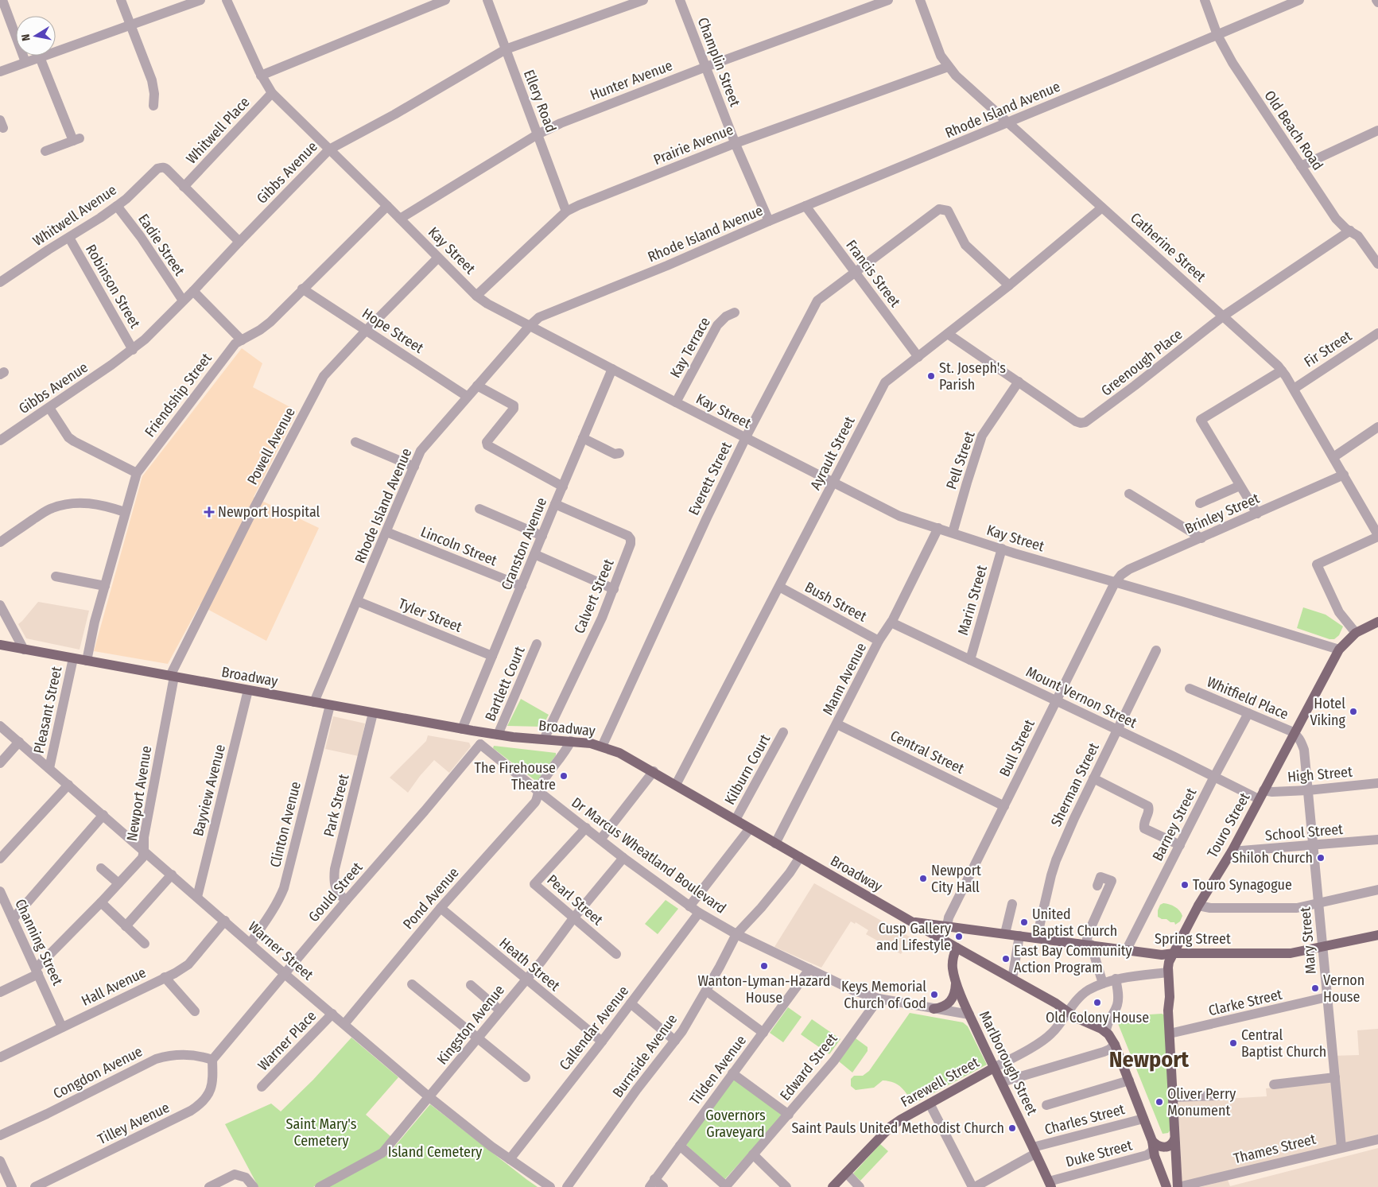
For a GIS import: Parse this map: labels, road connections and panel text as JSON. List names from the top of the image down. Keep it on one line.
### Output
{"streets":{"main road":["Broadway","Touro Street","Spring Street","Marlborough Street","Farewell Street"],"street":["Champlin Street","Hunter Avenue","Ellery Road","Rhode Island Avenue","Whitwell Place","Old Beach Road","Prairie Avenue","Gibbs Avenue","Whitwell Avenue","Eadie Street","Catherine Street","Kay Street","Francis Street","Robinson Street","Hope Street","Kay Terrace","Fir Street","Greenough Place","Friendship Street","Powell Avenue","Ayrault Street","Pell Street","Everett Street","Brinley Street","Cranston Avenue","Lincoln Street","Calvert Street","Marin Street","Bush Street","Tyler Street","Mann Avenue","Bartlett Court","Mount Vernon Street","Whitfield Place","Pleasant Street","Bull Street","Central Street","Kilburn Court","High Street","Sherman Street","Bayview Avenue","Newport Avenue","Park Street","Clinton Avenue","Barney Street","School Street","Dr Marcus Wheatland Boulevard","Gould Street","Pond Avenue","Pearl Street","Mary Street","Channing Street","Warner Street","Heath Street","Hall Avenue","Clarke Street","Kingston Avenue","Callendar Avenue","Warner Place","Burnside Avenue","Edward Street","Tilden Avenue","Congdon Avenue","Charles Street","Tilley Avenue","Thames Street","Duke Street"]},"crossings":[["Champlin Street","Hunter Avenue"],["Champlin Street","Rhode Island Avenue"],["Champlin Street","Prairie Avenue"],["Hunter Avenue","Ellery Road"],["Hunter Avenue","Kay Street"],["Ellery Road","Prairie Avenue"],["Ellery Road","Gibbs Avenue"],["Rhode Island Avenue","Old Beach Road"],["Rhode Island Avenue","Catherine Street"],["Rhode Island Avenue","Kay Street"],["Rhode Island Avenue","Francis Street"],["Rhode Island Avenue","Hope Street"],["Rhode Island Avenue","Lincoln Street"],["Rhode Island Avenue","Tyler Street"],["Rhode Island Avenue","Broadway"],["Whitwell Place","Whitwell Avenue"],["Whitwell Place","Kay Street"],["Old Beach Road","Greenough Place"],["Prairie Avenue","Catherine Street"],["Prairie Avenue","Kay Street"],["Gibbs Avenue","Eadie Street"],["Gibbs Avenue","Kay Street"],["Gibbs Avenue","Robinson Street"],["Whitwell Avenue","Eadie Street"],["Whitwell Avenue","Robinson Street"],["Catherine Street","Fir Street"],["Catherine Street","Greenough Place"],["Catherine Street","Ayrault Street"],["Catherine Street","Brinley Street"],["Kay Street","Kay Terrace"],["Kay Street","Friendship Street"],["Kay Street","Powell Avenue"],["Kay Street","Ayrault Street"],["Kay Street","Pell Street"],["Kay Street","Everett Street"],["Kay Street","Brinley Street"],["Kay Street","Cranston Avenue"],["Kay Street","Marin Street"],["Kay Street","Mann Avenue"],["Kay Street","Bull Street"],["Kay Street","Touro Street"],["Francis Street","Ayrault Street"],["Francis Street","Everett Street"],["Hope Street","Friendship Street"],["Hope Street","Powell Avenue"],["Greenough Place","Ayrault Street"],["Greenough Place","Pell Street"],["Friendship Street","Broadway"],["Powell Avenue","Broadway"],["Powell Avenue","Newport Avenue"],["Ayrault Street","Everett Street"],["Ayrault Street","Bush Street"],["Ayrault Street","Broadway"],["Everett Street","Broadway"],["Brinley Street","Bull Street"],["Cranston Avenue","Lincoln Street"],["Cranston Avenue","Calvert Street"],["Cranston Avenue","Tyler Street"],["Cranston Avenue","Broadway"],["Calvert Street","Broadway"],["Marin Street","Mount Vernon Street"],["Bush Street","Mann Avenue"],["Broadway","Mann Avenue"],["Broadway","Bartlett Court"],["Broadway","Pleasant Street"],["Broadway","Kilburn Court"],["Broadway","Bayview Avenue"],["Broadway","Newport Avenue"],["Broadway","Park Street"],["Broadway","Clinton Avenue"],["Broadway","Pond Avenue"],["Broadway","Spring Street"],["Broadway","Burnside Avenue"],["Broadway","Marlborough Street"],["Broadway","Farewell Street"],["Mann Avenue","Mount Vernon Street"],["Mann Avenue","Central Street"],["Mount Vernon Street","Bull Street"],["Mount Vernon Street","High Street"],["Mount Vernon Street","Sherman Street"],["Mount Vernon Street","Barney Street"],["Mount Vernon Street","Touro Street"],["Whitfield Place","Barney Street"],["Whitfield Place","Touro Street"],["Whitfield Place","Mary Street"],["Pleasant Street","Warner Street"],["Bull Street","Central Street"],["Bull Street","Spring Street"],["High Street","Touro Street"],["High Street","Mary Street"],["Sherman Street","Spring Street"],["Bayview Avenue","Warner Street"],["Newport Avenue","Channing Street"],["Newport Avenue","Warner Street"],["Park Street","Gould Street"],["Clinton Avenue","Warner Street"],["Barney Street","Spring Street"],["Touro Street","School Street"],["Touro Street","Spring Street"],["Touro Street","Mary Street"],["Touro Street","Clarke Street"],["Touro Street","Farewell Street"],["Touro Street","Thames Street"],["School Street","Mary Street"],["Dr Marcus Wheatland Boulevard","Gould Street"],["Dr Marcus Wheatland Boulevard","Pond Avenue"],["Dr Marcus Wheatland Boulevard","Pearl Street"],["Dr Marcus Wheatland Boulevard","Kingston Avenue"],["Dr Marcus Wheatland Boulevard","Callendar Avenue"],["Dr Marcus Wheatland Boulevard","Burnside Avenue"],["Dr Marcus Wheatland Boulevard","Marlborough Street"],["Dr Marcus Wheatland Boulevard","Edward Street"],["Dr Marcus Wheatland Boulevard","Tilden Avenue"],["Gould Street","Warner Street"],["Gould Street","Congdon Avenue"],["Gould Street","Tilley Avenue"],["Pond Avenue","Warner Street"],["Pond Avenue","Heath Street"],["Pearl Street","Kingston Avenue"],["Spring Street","Mary Street"],["Mary Street","Clarke Street"],["Mary Street","Thames Street"],["Channing Street","Hall Avenue"],["Warner Street","Hall Avenue"],["Warner Street","Kingston Avenue"],["Warner Street","Callendar Avenue"],["Warner Street","Warner Place"],["Heath Street","Kingston Avenue"],["Heath Street","Callendar Avenue"],["Marlborough Street","Farewell Street"],["Marlborough Street","Charles Street"],["Marlborough Street","Duke Street"],["Congdon Avenue","Tilley Avenue"]],"districts":["Newport"],"parks":["Governors Graveyard","Saint Mary's Cemetery","Island Cemetery"],"places":{"other":["St. Joseph's Parish","Hotel Viking","The Firehouse Theatre","Shiloh Church","Newport City Hall","Touro Synagogue","United Baptist Church","Cusp Gallery and Lifestyle","East Bay Community Action Program","Wanton-Lyman-Hazard House","Vernon House","Keys Memorial Church of God","Old Colony House","Central Baptist Church","Oliver Perry Monument","Saint Pauls United Methodist Church"],"health":["Newport Hospital"]},"north":"left"}
